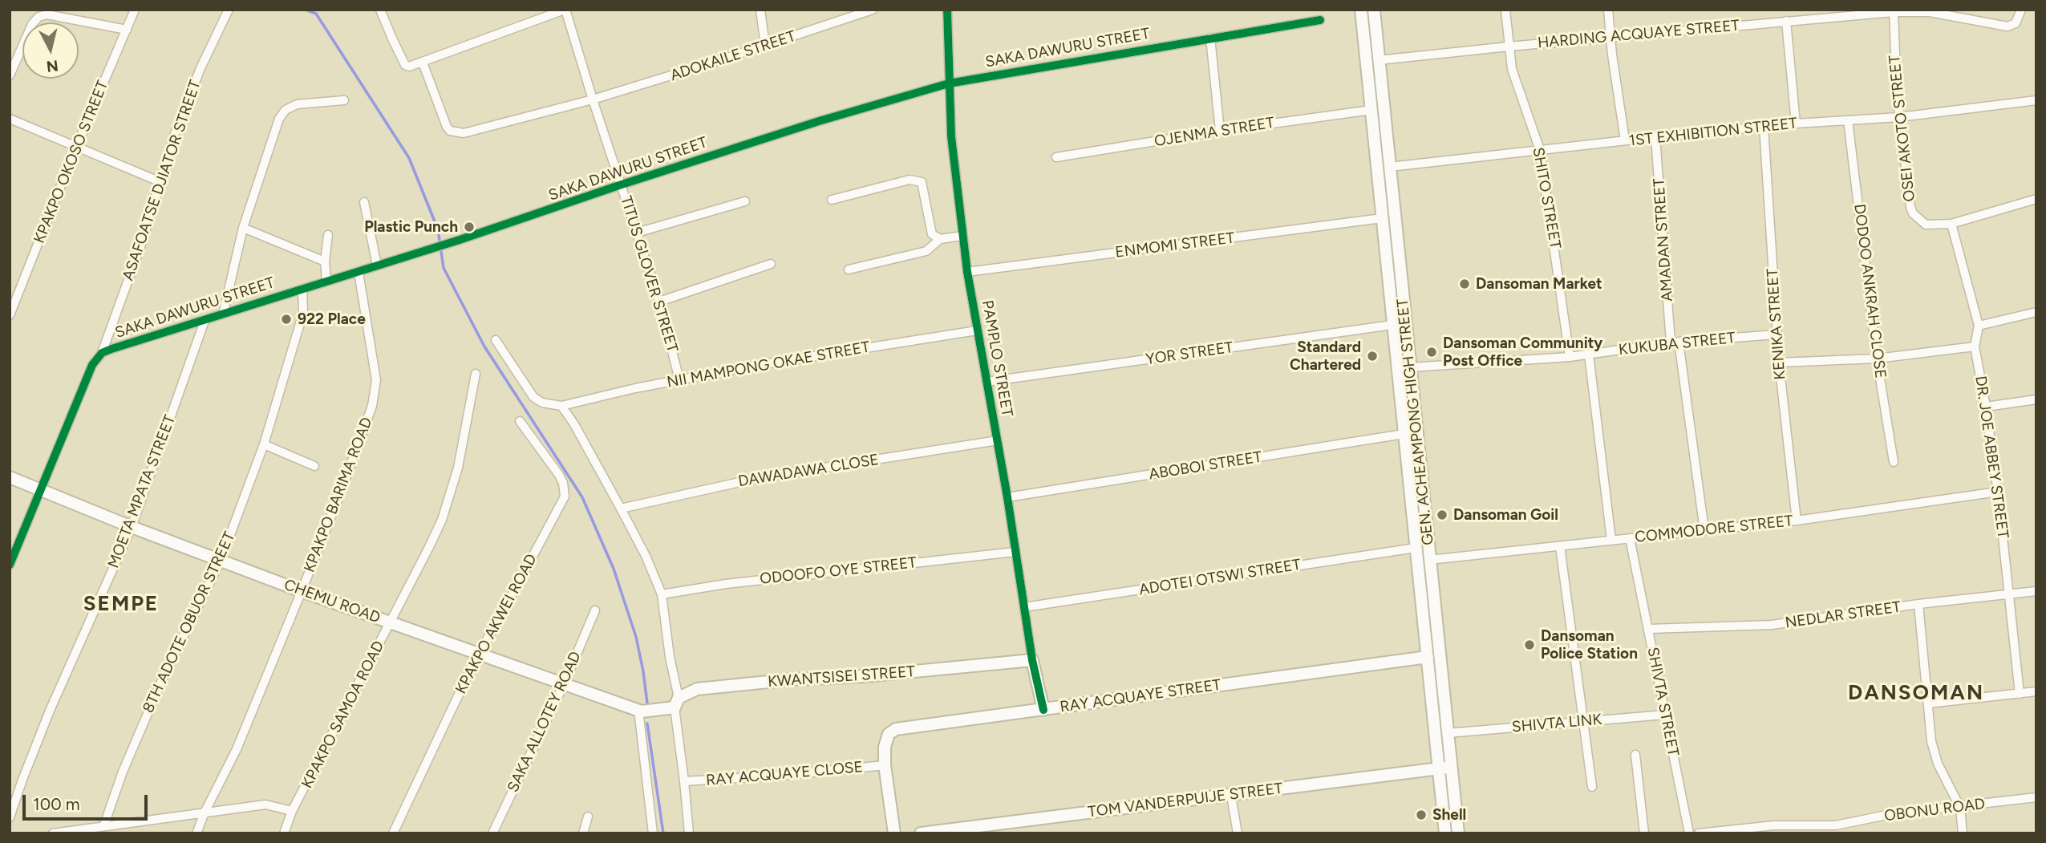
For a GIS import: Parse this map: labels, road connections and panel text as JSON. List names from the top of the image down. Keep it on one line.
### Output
{"streets":{"street":["HARDING ACQUAYE STREET","SAKA DAWURU STREET","ADOKAILE STREET","OSEI AKOTO STREET","OJENMA STREET","1ST EXHIBITION STREET","KPAKPO OKOSO STREET","ASAFOATSE DJIATOR STREET","SHITO STREET","AMADAN STREET","ENMOMI STREET","TITUS GLOVER STREET","DODOO ANKRAH CLOSE","KENIKA STREET","KUKUBA STREET","YOR STREET","PAMPLO STREET","NII MAMPONG OKAE STREET","GEN. ACHEAMPONG HIGH STREET","DR. JOE ABBEY STREET","ABOBOI STREET","DAWADAWA CLOSE","MOETA MPATA STREET","KPAKPO BARIMA ROAD","COMMODORE STREET","ODOOFO OYE STREET","ADOTEI OTSWI STREET","CHEMU ROAD","NEDLAR STREET","8TH ADOTE OBUOR STREET","KPAKPO AKWEI ROAD","KWANTSISEI STREET","RAY ACQUAYE STREET","SHIVTA STREET","KPAKPO SAMOA ROAD","SAKA ALLOTEY ROAD","SHIVTA LINK","RAY ACQUAYE CLOSE","TOM VANDERPUIJE STREET","OBONU ROAD"]},"crossings":[["HARDING ACQUAYE STREET","OSEI AKOTO STREET"],["HARDING ACQUAYE STREET","SHITO STREET"],["HARDING ACQUAYE STREET","GEN. ACHEAMPONG HIGH STREET"],["SAKA DAWURU STREET","ASAFOATSE DJIATOR STREET"],["SAKA DAWURU STREET","TITUS GLOVER STREET"],["SAKA DAWURU STREET","PAMPLO STREET"],["SAKA DAWURU STREET","MOETA MPATA STREET"],["SAKA DAWURU STREET","KPAKPO BARIMA ROAD"],["SAKA DAWURU STREET","CHEMU ROAD"],["SAKA DAWURU STREET","8TH ADOTE OBUOR STREET"],["ADOKAILE STREET","TITUS GLOVER STREET"],["OSEI AKOTO STREET","1ST EXHIBITION STREET"],["OSEI AKOTO STREET","DR. JOE ABBEY STREET"],["OJENMA STREET","GEN. ACHEAMPONG HIGH STREET"],["1ST EXHIBITION STREET","SHITO STREET"],["1ST EXHIBITION STREET","AMADAN STREET"],["1ST EXHIBITION STREET","DODOO ANKRAH CLOSE"],["1ST EXHIBITION STREET","KENIKA STREET"],["1ST EXHIBITION STREET","GEN. ACHEAMPONG HIGH STREET"],["SHITO STREET","KUKUBA STREET"],["AMADAN STREET","KUKUBA STREET"],["AMADAN STREET","COMMODORE STREET"],["ENMOMI STREET","PAMPLO STREET"],["ENMOMI STREET","GEN. ACHEAMPONG HIGH STREET"],["TITUS GLOVER STREET","NII MAMPONG OKAE STREET"],["KENIKA STREET","KUKUBA STREET"],["KENIKA STREET","COMMODORE STREET"],["KUKUBA STREET","GEN. ACHEAMPONG HIGH STREET"],["YOR STREET","PAMPLO STREET"],["YOR STREET","GEN. ACHEAMPONG HIGH STREET"],["PAMPLO STREET","NII MAMPONG OKAE STREET"],["PAMPLO STREET","ABOBOI STREET"],["PAMPLO STREET","DAWADAWA CLOSE"],["PAMPLO STREET","ODOOFO OYE STREET"],["PAMPLO STREET","ADOTEI OTSWI STREET"],["PAMPLO STREET","KWANTSISEI STREET"],["PAMPLO STREET","RAY ACQUAYE STREET"],["GEN. ACHEAMPONG HIGH STREET","ABOBOI STREET"],["GEN. ACHEAMPONG HIGH STREET","COMMODORE STREET"],["GEN. ACHEAMPONG HIGH STREET","ADOTEI OTSWI STREET"],["GEN. ACHEAMPONG HIGH STREET","RAY ACQUAYE STREET"],["GEN. ACHEAMPONG HIGH STREET","SHIVTA LINK"],["GEN. ACHEAMPONG HIGH STREET","TOM VANDERPUIJE STREET"],["DR. JOE ABBEY STREET","COMMODORE STREET"],["DR. JOE ABBEY STREET","NEDLAR STREET"],["MOETA MPATA STREET","CHEMU ROAD"],["KPAKPO BARIMA ROAD","CHEMU ROAD"],["COMMODORE STREET","SHIVTA STREET"],["CHEMU ROAD","8TH ADOTE OBUOR STREET"],["CHEMU ROAD","KPAKPO AKWEI ROAD"],["CHEMU ROAD","KWANTSISEI STREET"],["CHEMU ROAD","KPAKPO SAMOA ROAD"],["CHEMU ROAD","SAKA ALLOTEY ROAD"],["NEDLAR STREET","SHIVTA STREET"],["RAY ACQUAYE STREET","RAY ACQUAYE CLOSE"],["SHIVTA STREET","SHIVTA LINK"]],"districts":["SEMPE","DANSOMAN"],"places":["Plastic Punch","Dansoman Market","922 Place","Dansoman Community Post Office","Standard Chartered","Dansoman Goil","Dansoman Police Station","Shell"],"scale_bar":"100 m","north":"bottom"}
